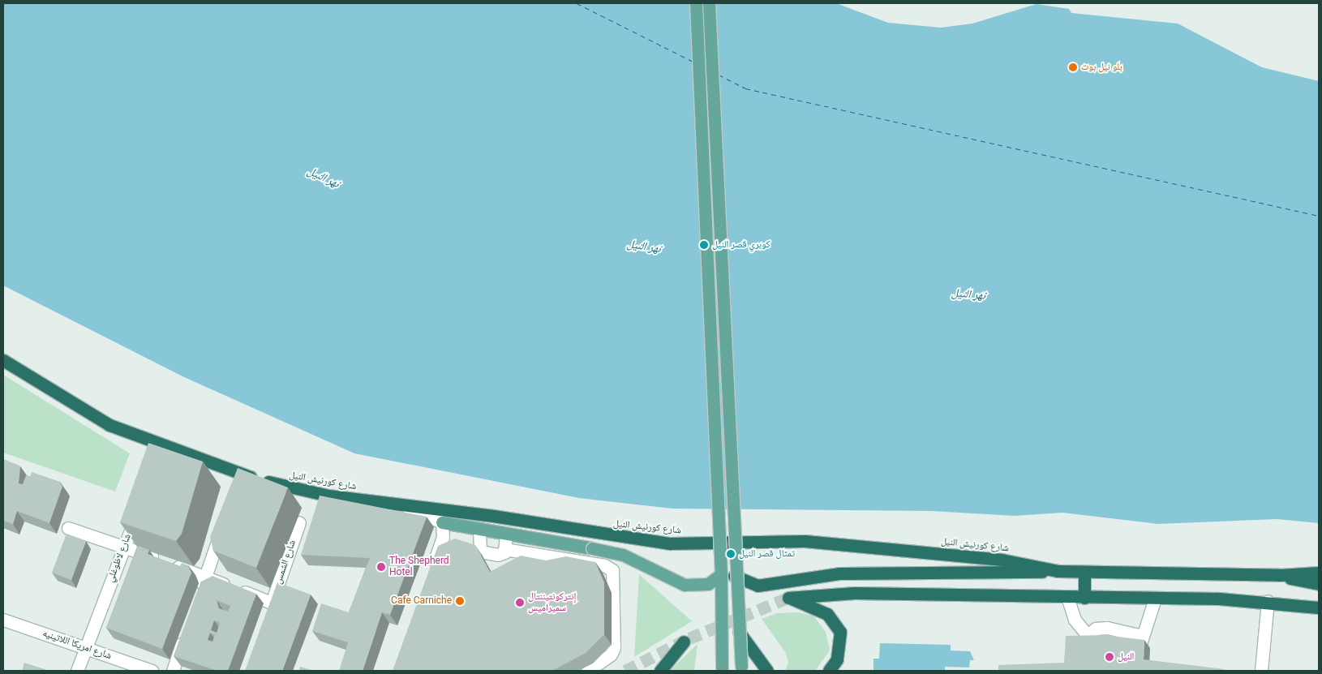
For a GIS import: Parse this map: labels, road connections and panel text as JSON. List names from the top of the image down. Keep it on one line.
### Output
{"streets":{"highway":["شارع كورنيش النيل"],"street":["شارع لاظوغلي","شارع الشمس","شارع امريكا اللاتينيه"]},"crossings":[["شارع لاظوغلي","شارع امريكا اللاتينيه"]],"water":["نهر النيل"],"places":["بلو نيل بوت","كوبري قصر النيل","تمثال قصر النيل","The Shepherd Hotel","Cafe Carniche","إنتركونتيننتال سميراميس","النيل"]}
